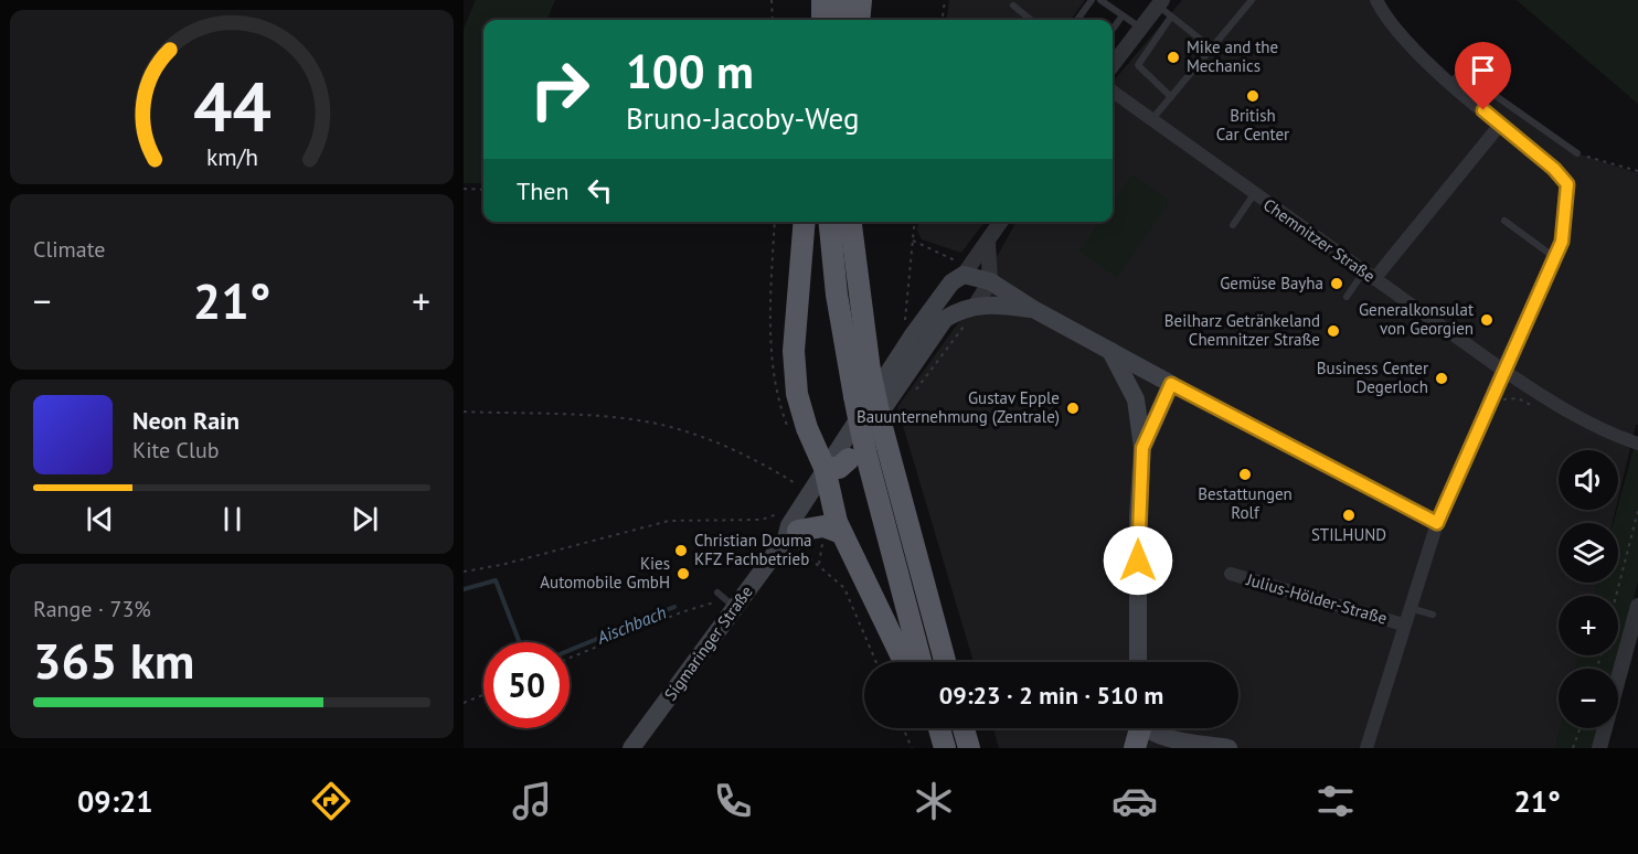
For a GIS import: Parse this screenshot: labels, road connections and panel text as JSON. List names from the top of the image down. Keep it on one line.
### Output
{"streets":{"main road":["Sigmaringer Straße"],"street":["Chemnitzer Straße","Julius-Hölder-Straße"]},"crossings":[["Chemnitzer Straße","Julius-Hölder-Straße"]],"water":["Aischbach"],"places":["Mike and the Mechanics","British Car Center","Gemüse Bayha","Generalkonsulat von Georgien","Beilharz Getränkeland Chemnitzer Straße","Business Center Degerloch","Gustav Epple Bauunternehmung (Zentrale)","Bestattungen Rolf","STILHUND","Christian Douma KFZ Fachbetrieb","Kies Automobile GmbH"],"page":{"turn":["100 m","Bruno-Jacoby-Weg"],"then":"Then","tile":["Climate",["Range · 73%","365 km"]],"heat":["−","21°","+"],"song":["Neon Rain","Kite Club"],"map_buttons":["+","−"],"limit":"50","trip":"09:23 · 2 min · 510 m","tabs":["09:21","21°"],"gauge":["44","km/h"]}}
